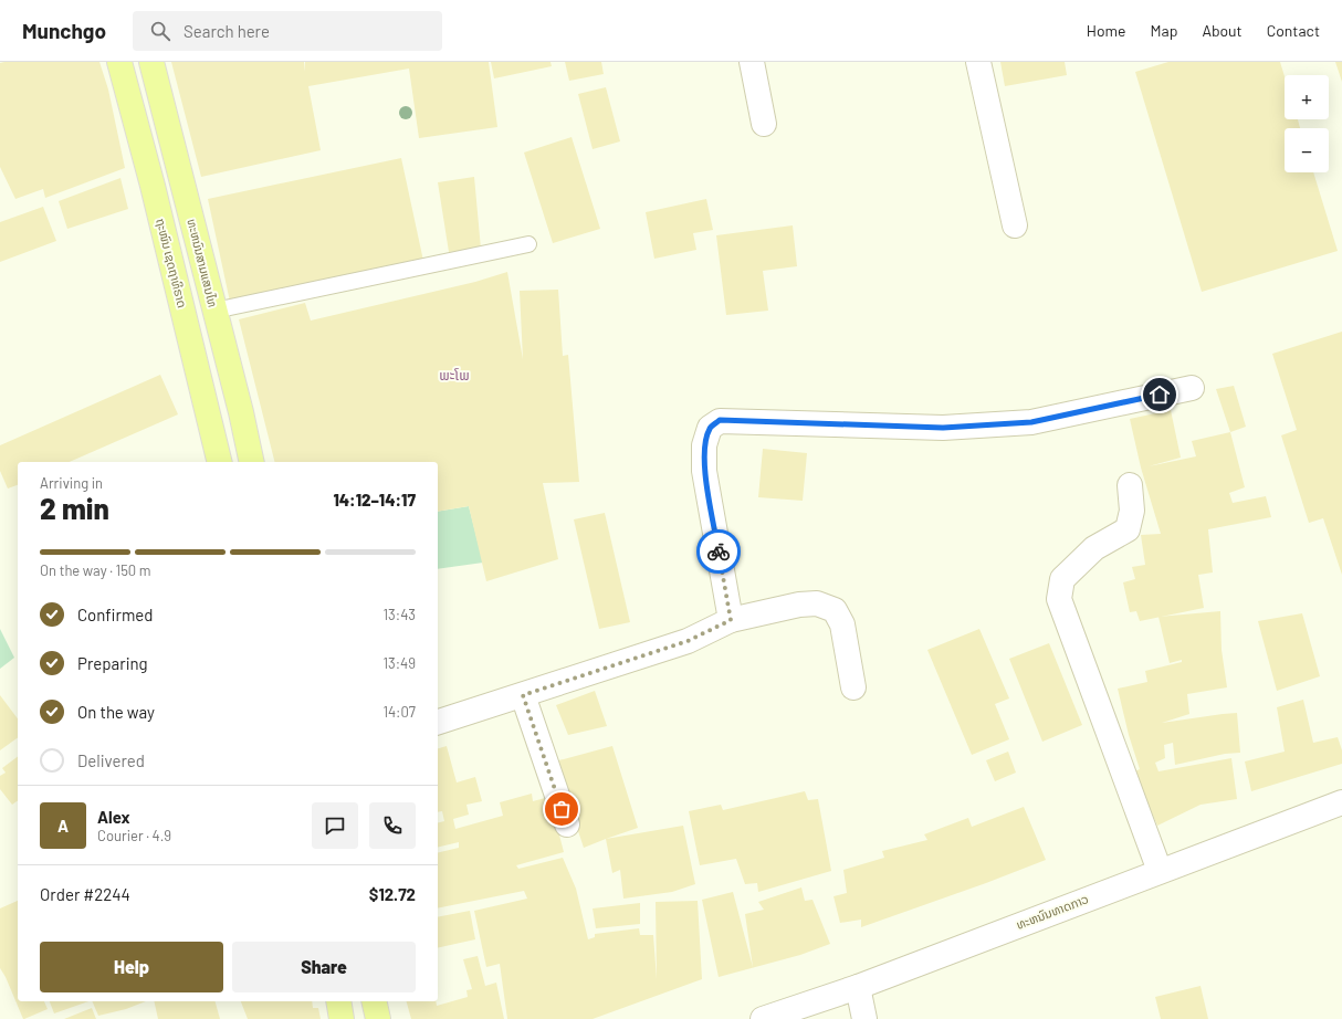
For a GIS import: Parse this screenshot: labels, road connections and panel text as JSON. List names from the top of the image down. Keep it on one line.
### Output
{"streets":{"main road":["ຖະໜົນ ເຊດຖາທິຣາດ","ທະຫນົນສາມແສນໄທ"],"street":["ທະຫນົນທາດກາວ"]},"districts":["ພະໂພ"],"page":{"header":"Munchgo","search":"Search here","nav":["Home","Map","About","Contact"],"map_buttons":["+","−"],"heading":["2 min","Arriving in","14:12–14:17"],"panel":["Alex","Courier · 4.9","Order #2244","$12.72"],"bar":"On the way · 150 m","list":[["Confirmed","13:43"],["Preparing","13:49"],["On the way","14:07"],"Delivered"],"round":"A","buttons":["Help","Share"]}}
